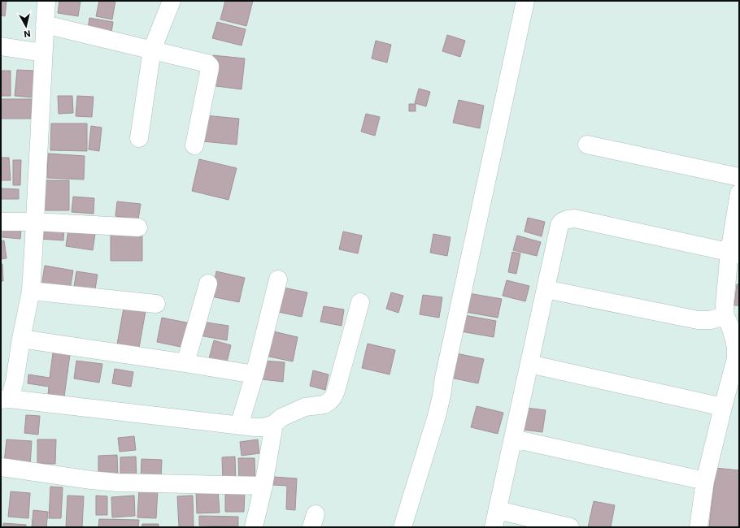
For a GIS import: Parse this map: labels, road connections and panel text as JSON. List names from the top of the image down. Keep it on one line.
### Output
{"north":"bottom"}
